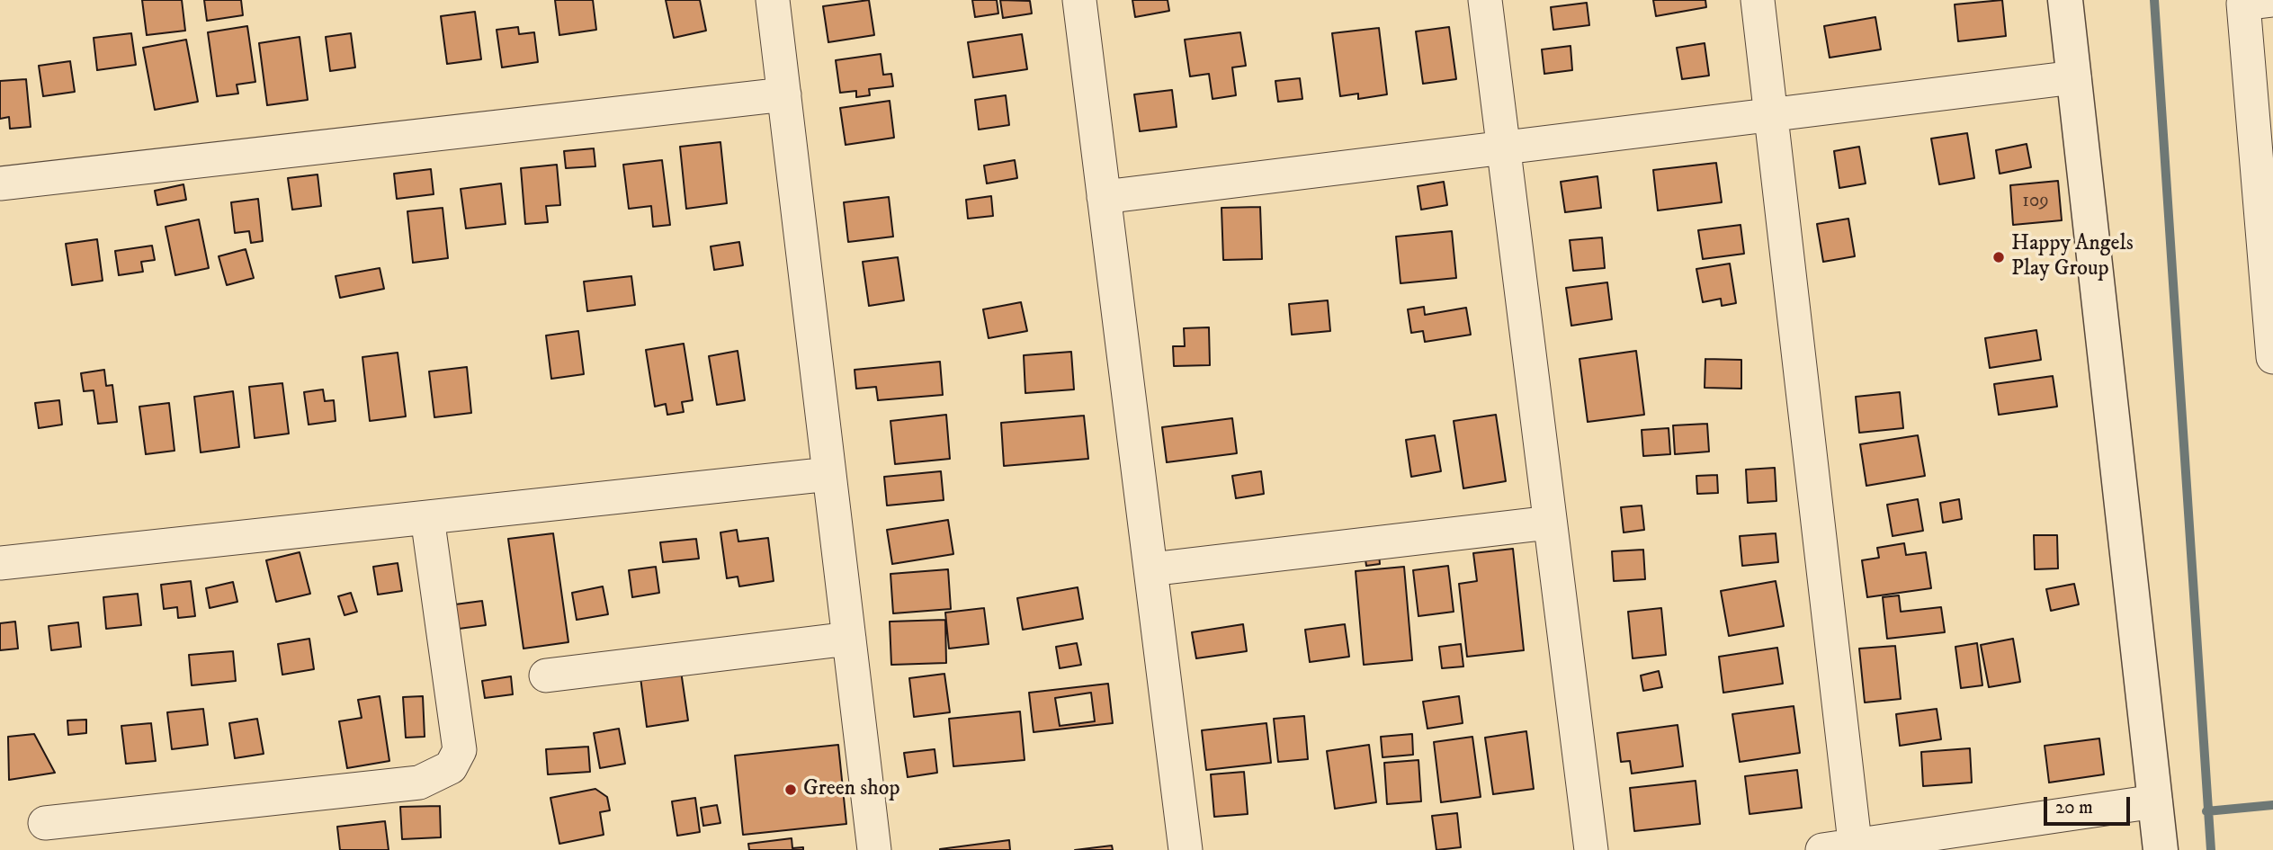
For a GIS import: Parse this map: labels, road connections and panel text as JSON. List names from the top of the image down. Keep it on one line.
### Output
{"places":["Happy Angels Play Group","Green shop"],"house_numbers":["109"],"scale_bar":"20 m"}
